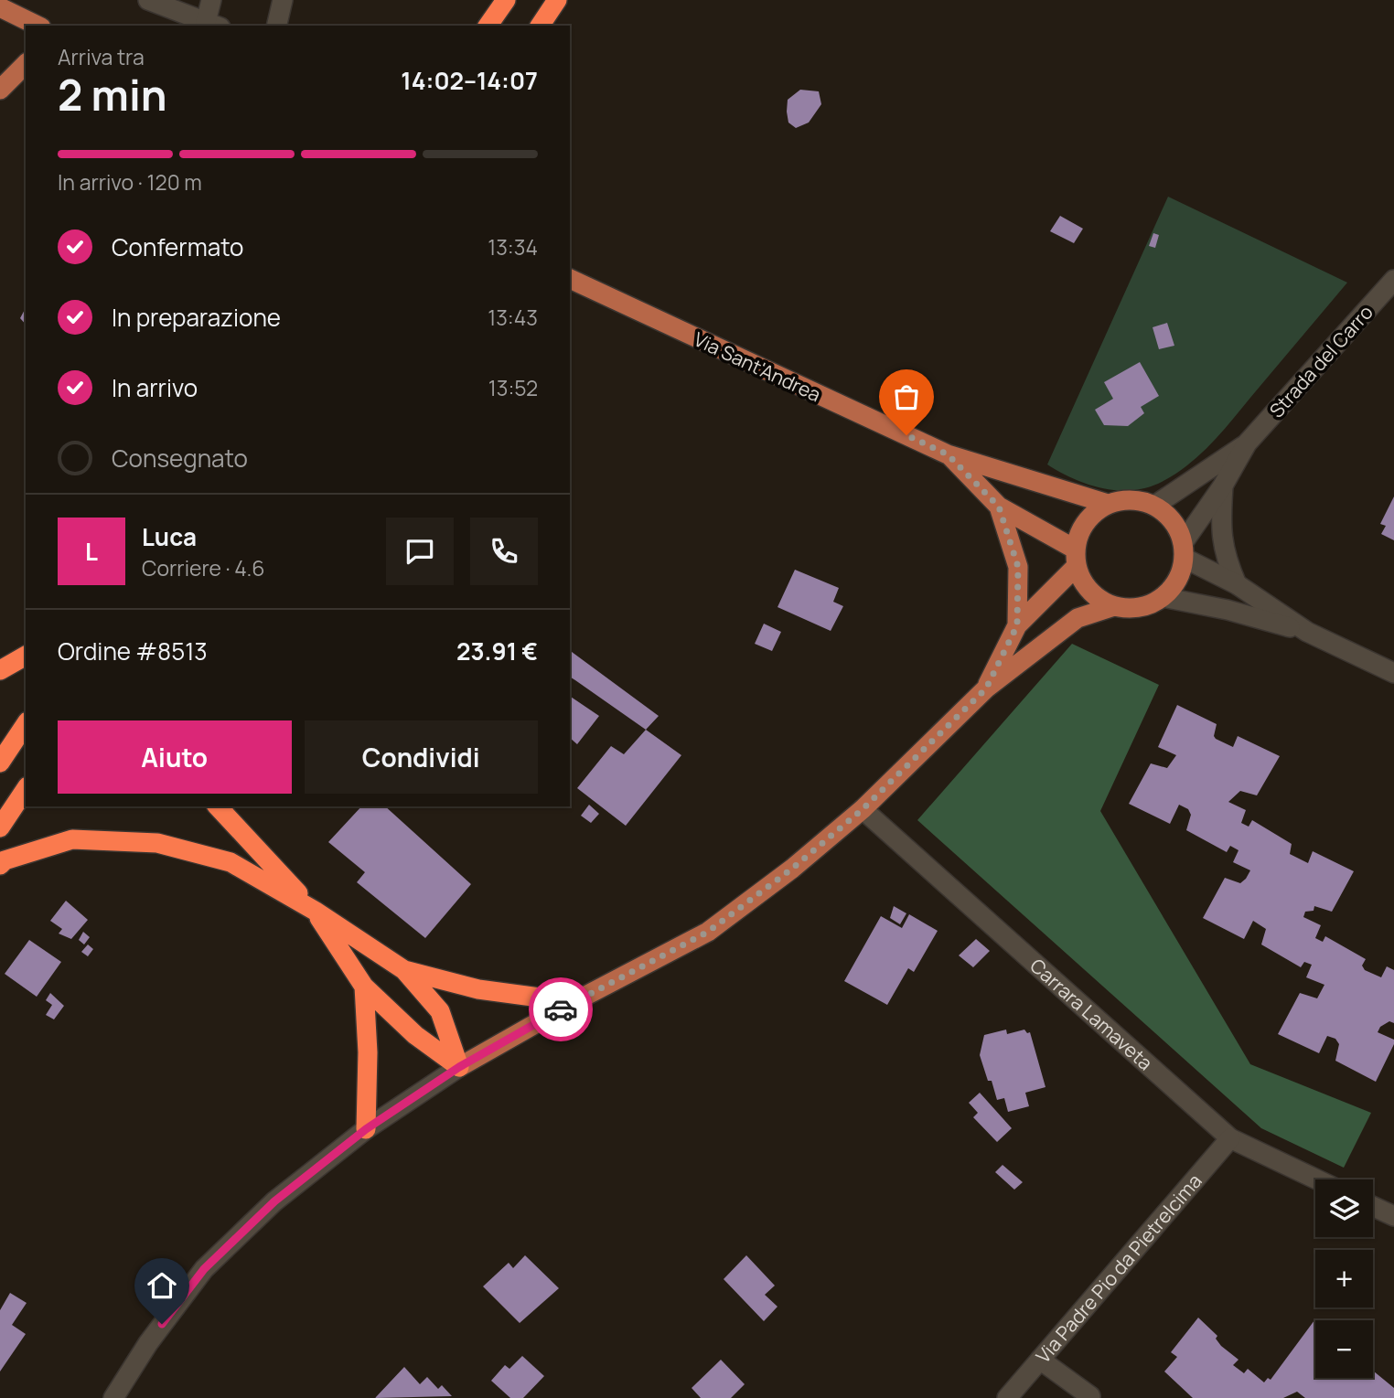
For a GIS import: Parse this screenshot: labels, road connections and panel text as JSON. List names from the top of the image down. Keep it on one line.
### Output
{"streets":{"main road":["Via Sant'Andrea"],"street":["Strada del Carro","Carrara Lamaveta","Via Padre Pio da Pietrelcima"]},"crossings":[["Strada del Carro","Via Sant'Andrea"],["Carrara Lamaveta","Via Padre Pio da Pietrelcima"]],"page":{"heading":["2 min","Arriva tra","14:02–14:07"],"panel":["Luca","Corriere · 4.6","Ordine #8513","23.91 €"],"bar":"In arrivo · 120 m","list":[["Confermato","13:34"],["In preparazione","13:43"],["In arrivo","13:52"],"Consegnato"],"round":"L","buttons":["Aiuto","Condividi"],"map_buttons":["+","−"]}}
